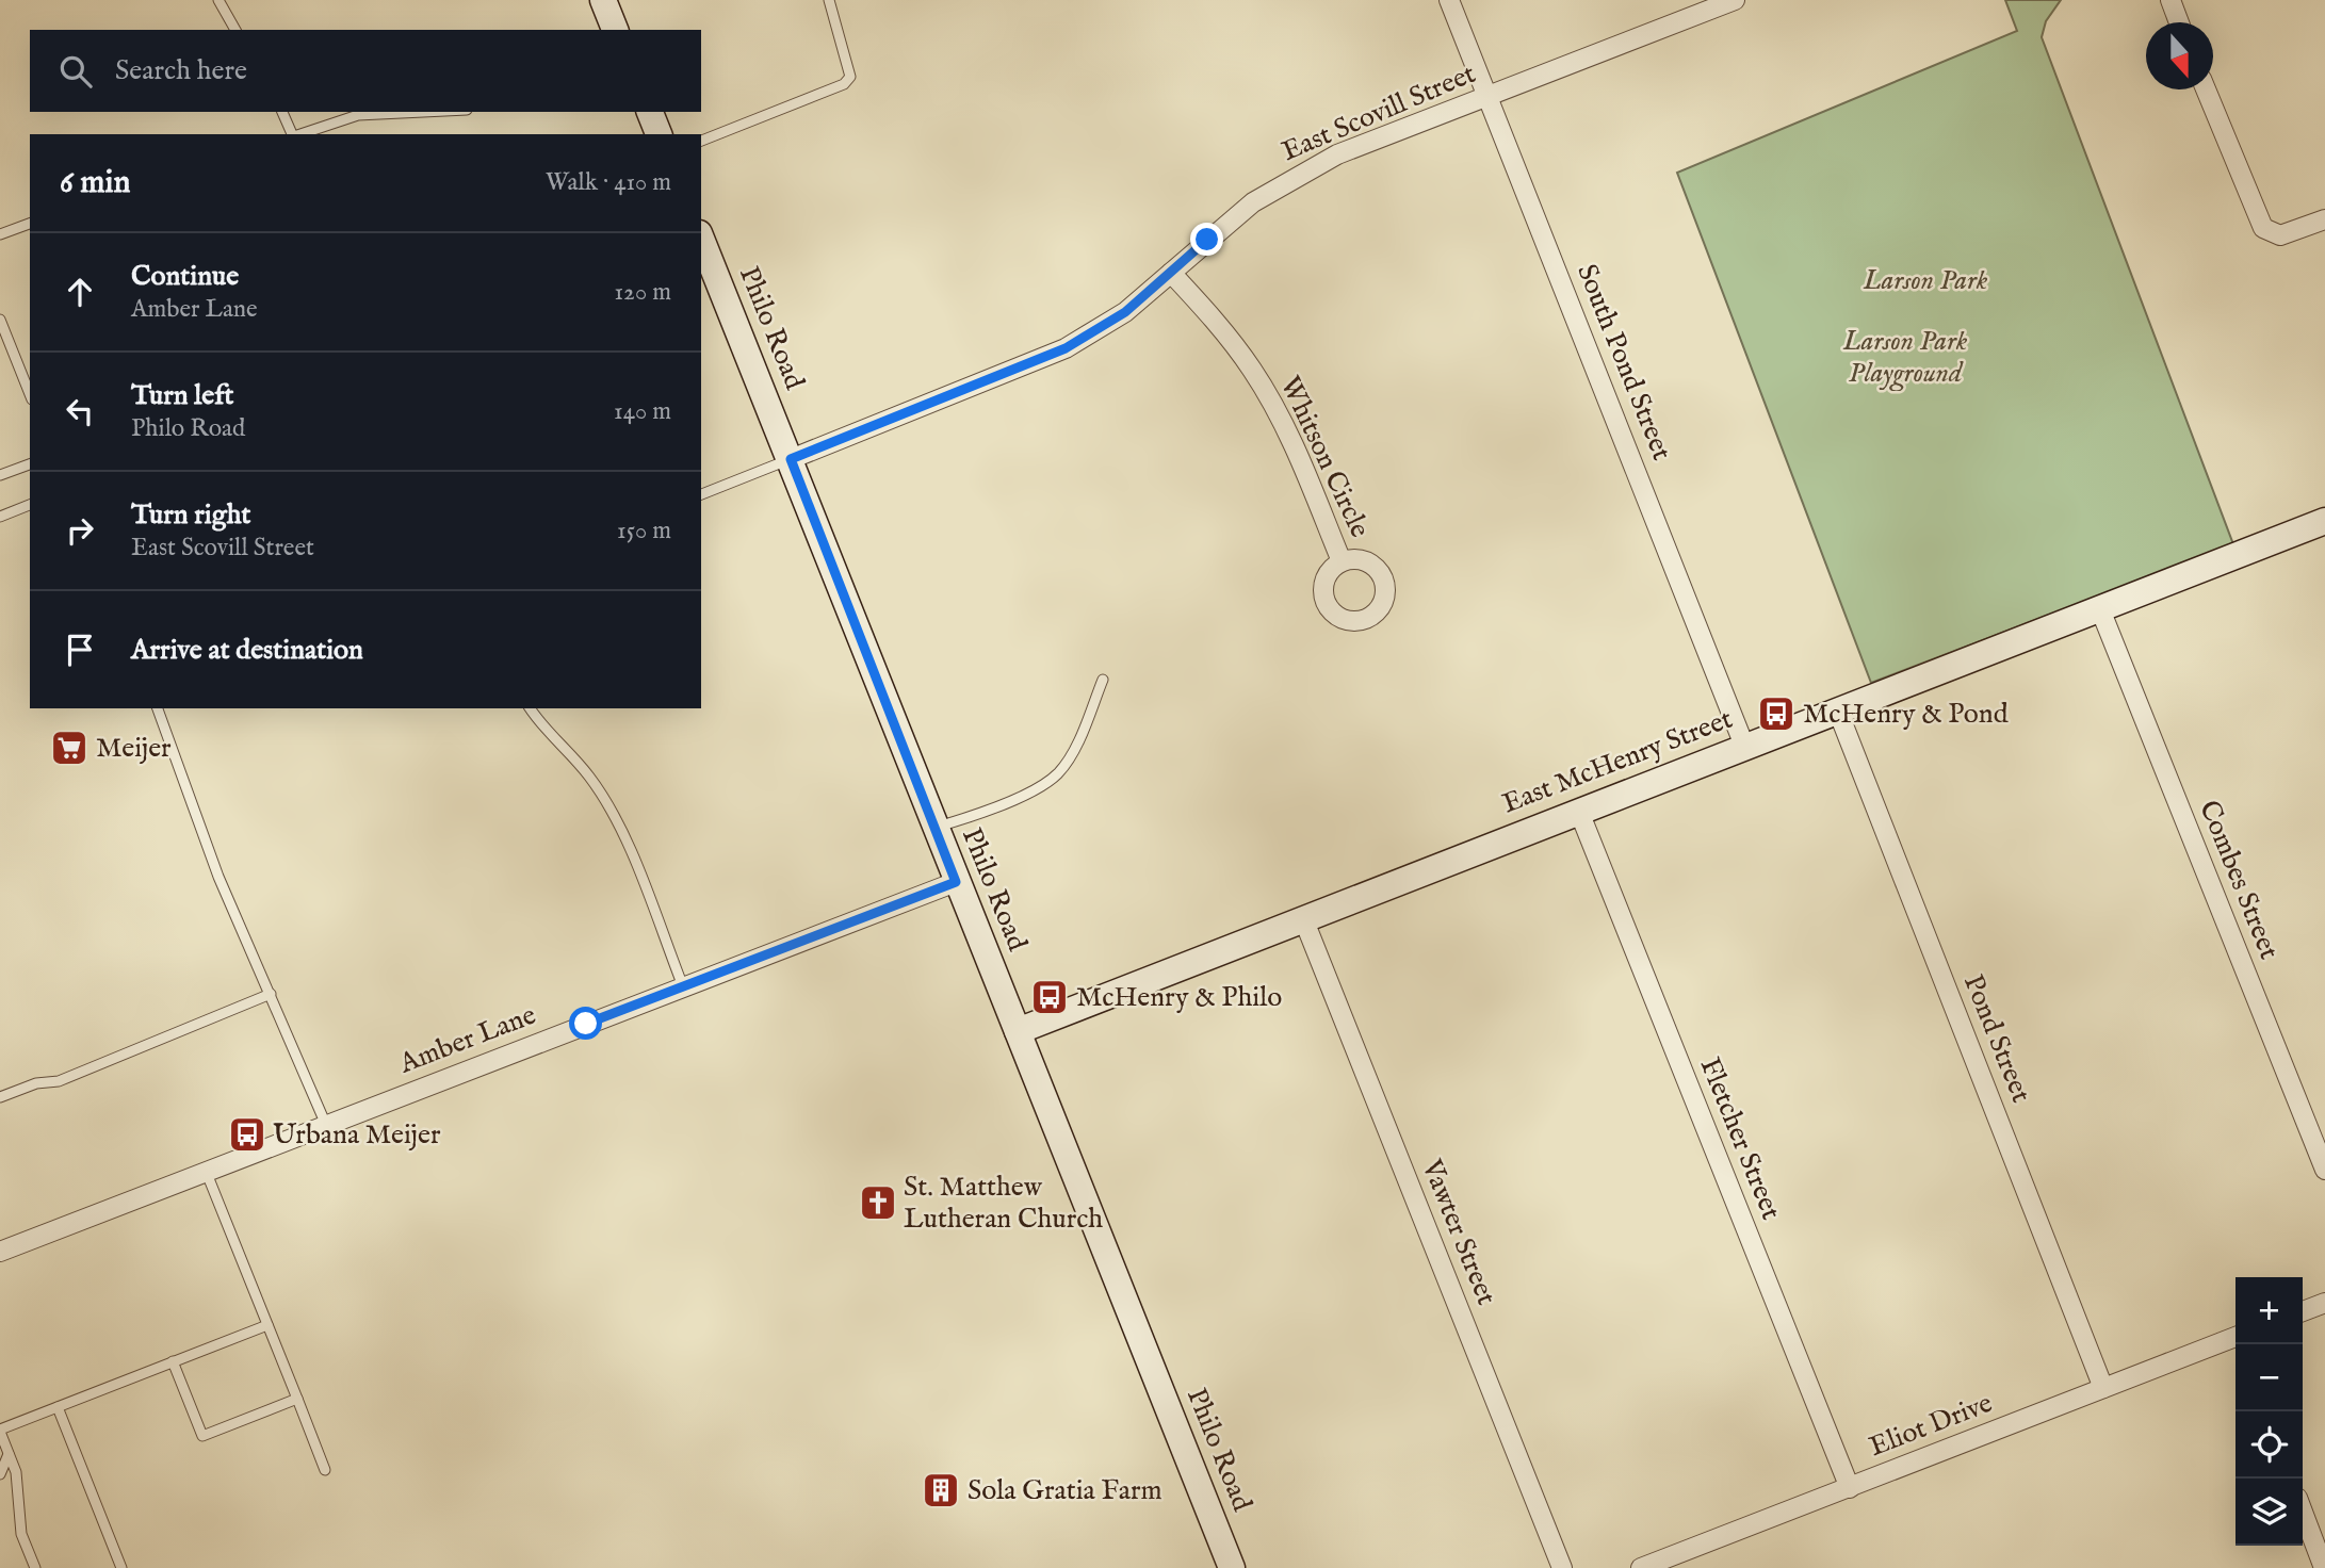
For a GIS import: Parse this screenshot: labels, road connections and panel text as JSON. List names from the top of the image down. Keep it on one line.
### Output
{"streets":{"main road":["Philo Road","East McHenry Street"],"street":["East Scovill Street","South Pond Street","Whitson Circle","Combes Street","Pond Street","Amber Lane","Fletcher Street","Vawter Street","Eliot Drive"]},"crossings":[["East Scovill Street","Philo Road"],["East Scovill Street","South Pond Street"],["East Scovill Street","Whitson Circle"],["Philo Road","East McHenry Street"],["Philo Road","Amber Lane"],["South Pond Street","East McHenry Street"],["East McHenry Street","Combes Street"],["East McHenry Street","Pond Street"],["East McHenry Street","Fletcher Street"],["East McHenry Street","Vawter Street"],["Pond Street","Eliot Drive"],["Fletcher Street","Eliot Drive"]],"parks":["Larson Park","Larson Park Playground"],"places":{"bus stop":["McHenry & Pond","McHenry & Philo","Urbana Meijer"],"supermarket":["Meijer"],"church":["St. Matthew Lutheran Church"],"building":["Sola Gratia Farm"]},"north":"bottom","page":{"search":"Search here","heading":["6 min","Walk · 410 m"],"list":[["Continue","Amber Lane","120 m"],["Turn left","Philo Road","140 m"],["Turn right","East Scovill Street","150 m"],"Arrive at destination"],"map_buttons":["+","−"]}}
